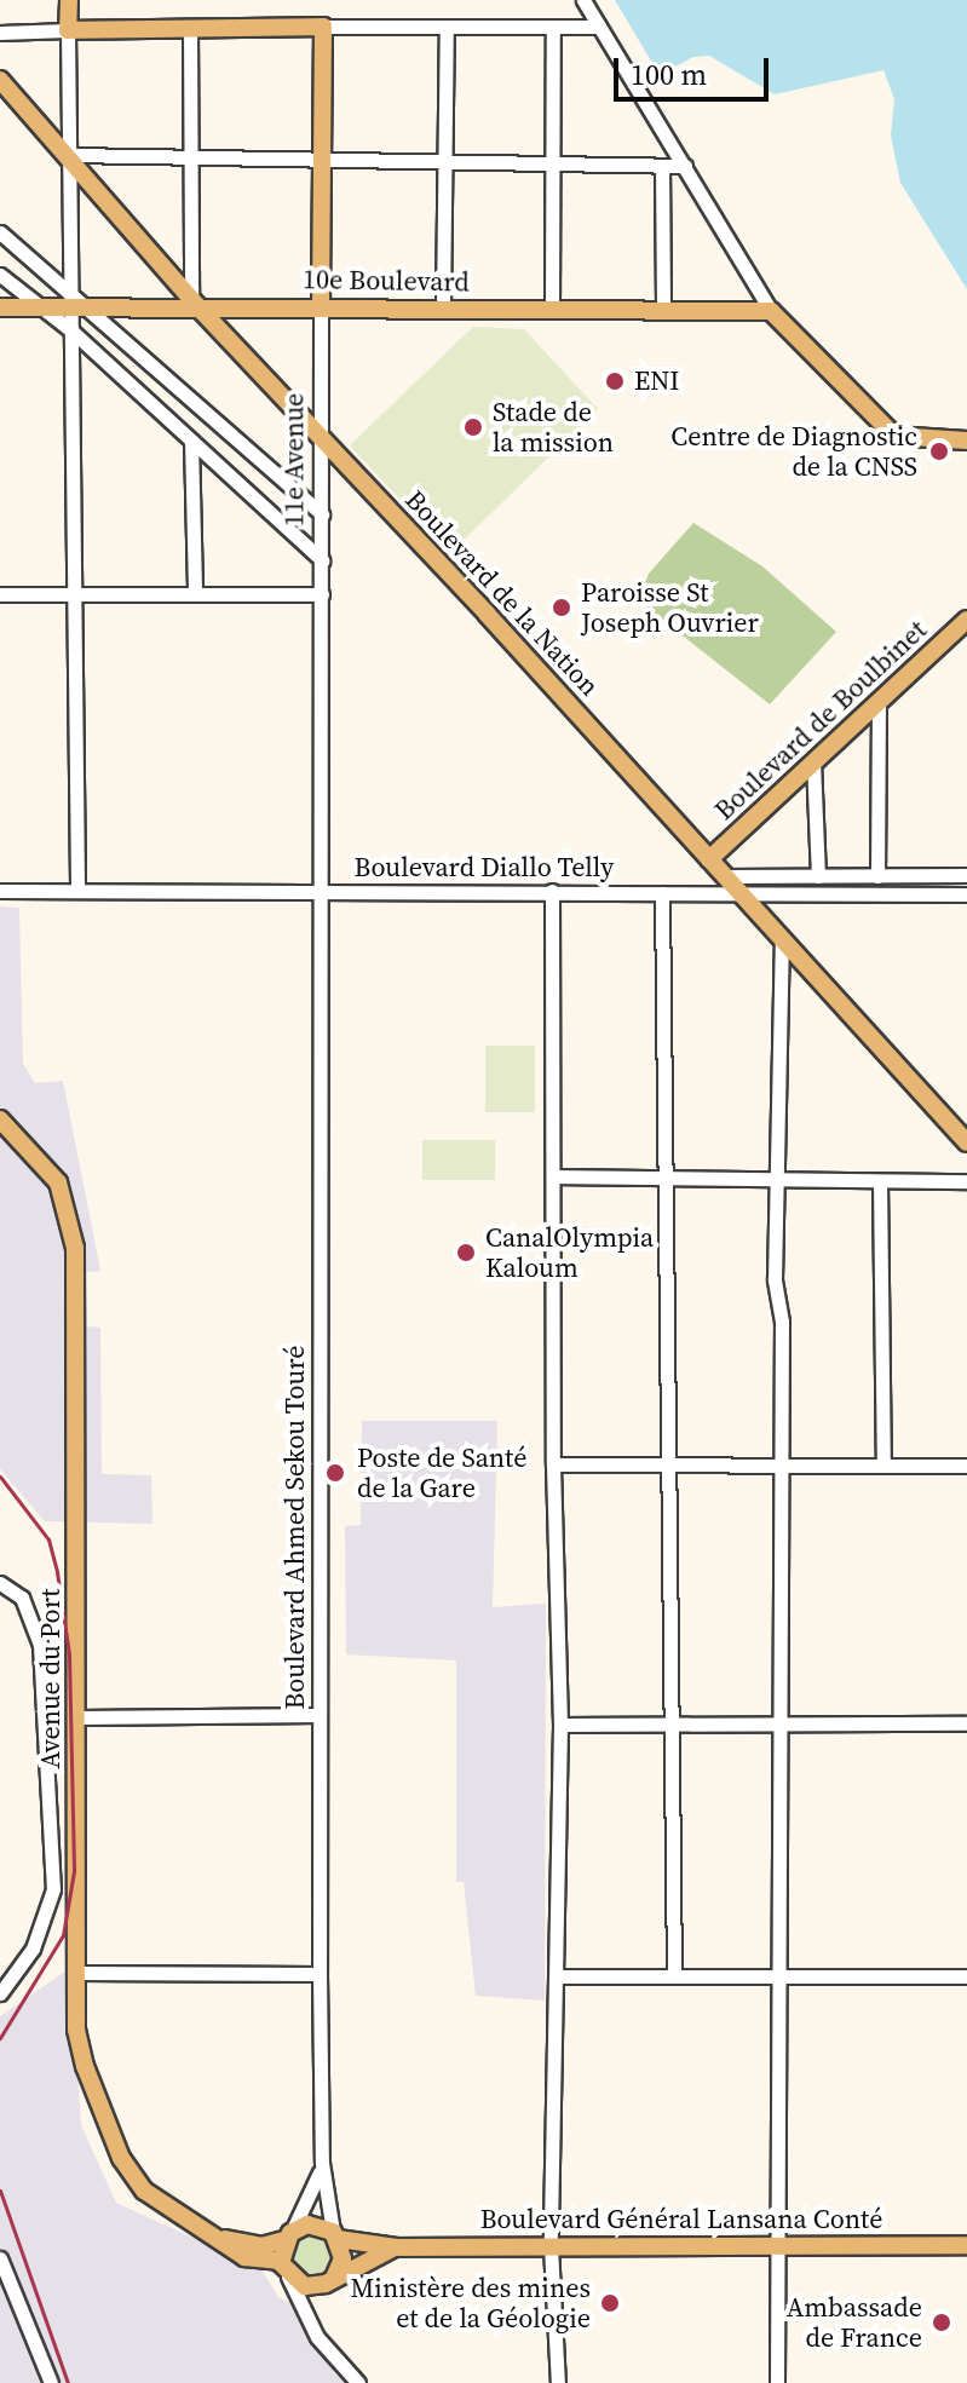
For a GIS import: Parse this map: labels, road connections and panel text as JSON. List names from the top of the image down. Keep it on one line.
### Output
{"streets":{"main road":["10e Boulevard","11e Avenue","Boulevard de la Nation","Boulevard de Boulbinet","Avenue du Port","Boulevard Général Lansana Conté"],"street":["Boulevard Diallo Telly","Boulevard Ahmed Sekou Touré"]},"crossings":[["10e Boulevard","11e Avenue"],["10e Boulevard","Boulevard de la Nation"],["11e Avenue","Boulevard de la Nation"],["11e Avenue","Boulevard Diallo Telly"],["11e Avenue","Boulevard Ahmed Sekou Touré"],["Boulevard de la Nation","Boulevard de Boulbinet"],["Boulevard de la Nation","Boulevard Diallo Telly"],["Boulevard Diallo Telly","Boulevard Ahmed Sekou Touré"],["Boulevard Ahmed Sekou Touré","Avenue du Port"],["Boulevard Ahmed Sekou Touré","Boulevard Général Lansana Conté"],["Avenue du Port","Boulevard Général Lansana Conté"]],"places":["ENI","Stade de la mission","Centre de Diagnostic de la CNSS","Paroisse St Joseph Ouvrier","CanalOlympia Kaloum","Poste de Santé de la Gare","Ministère des mines et de la Géologie","Ambassade de France"],"scale_bar":"100 m"}
